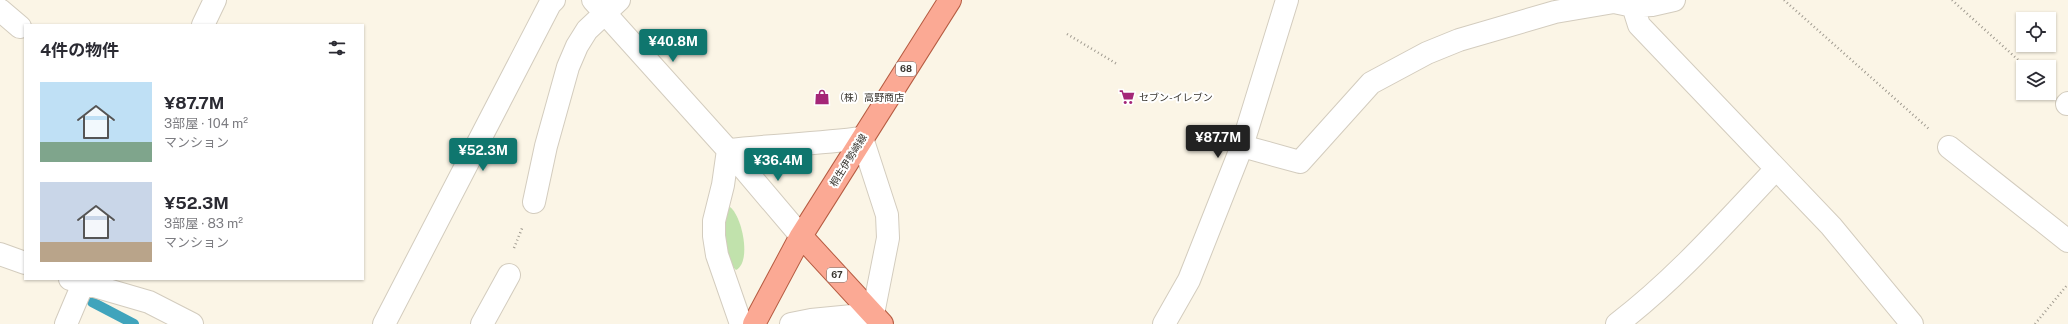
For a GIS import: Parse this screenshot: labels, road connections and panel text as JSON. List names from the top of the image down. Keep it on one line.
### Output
{"streets":{"main road":["68","桐生伊勢崎線","67"]},"crossings":[["桐生伊勢崎線","67"]],"places":{"shop":["（株）高野商店"],"supermarket":["セブン-イレブン"]},"page":{"heading":"4件の物件","price":["¥40.8M","¥87.7M","¥52.3M","¥36.4M"],"list":[{"name":"¥87.7M","note":"3部屋 · 104 m² · マンション"},{"name":"¥52.3M","note":"3部屋 · 83 m² · マンション"}]}}
